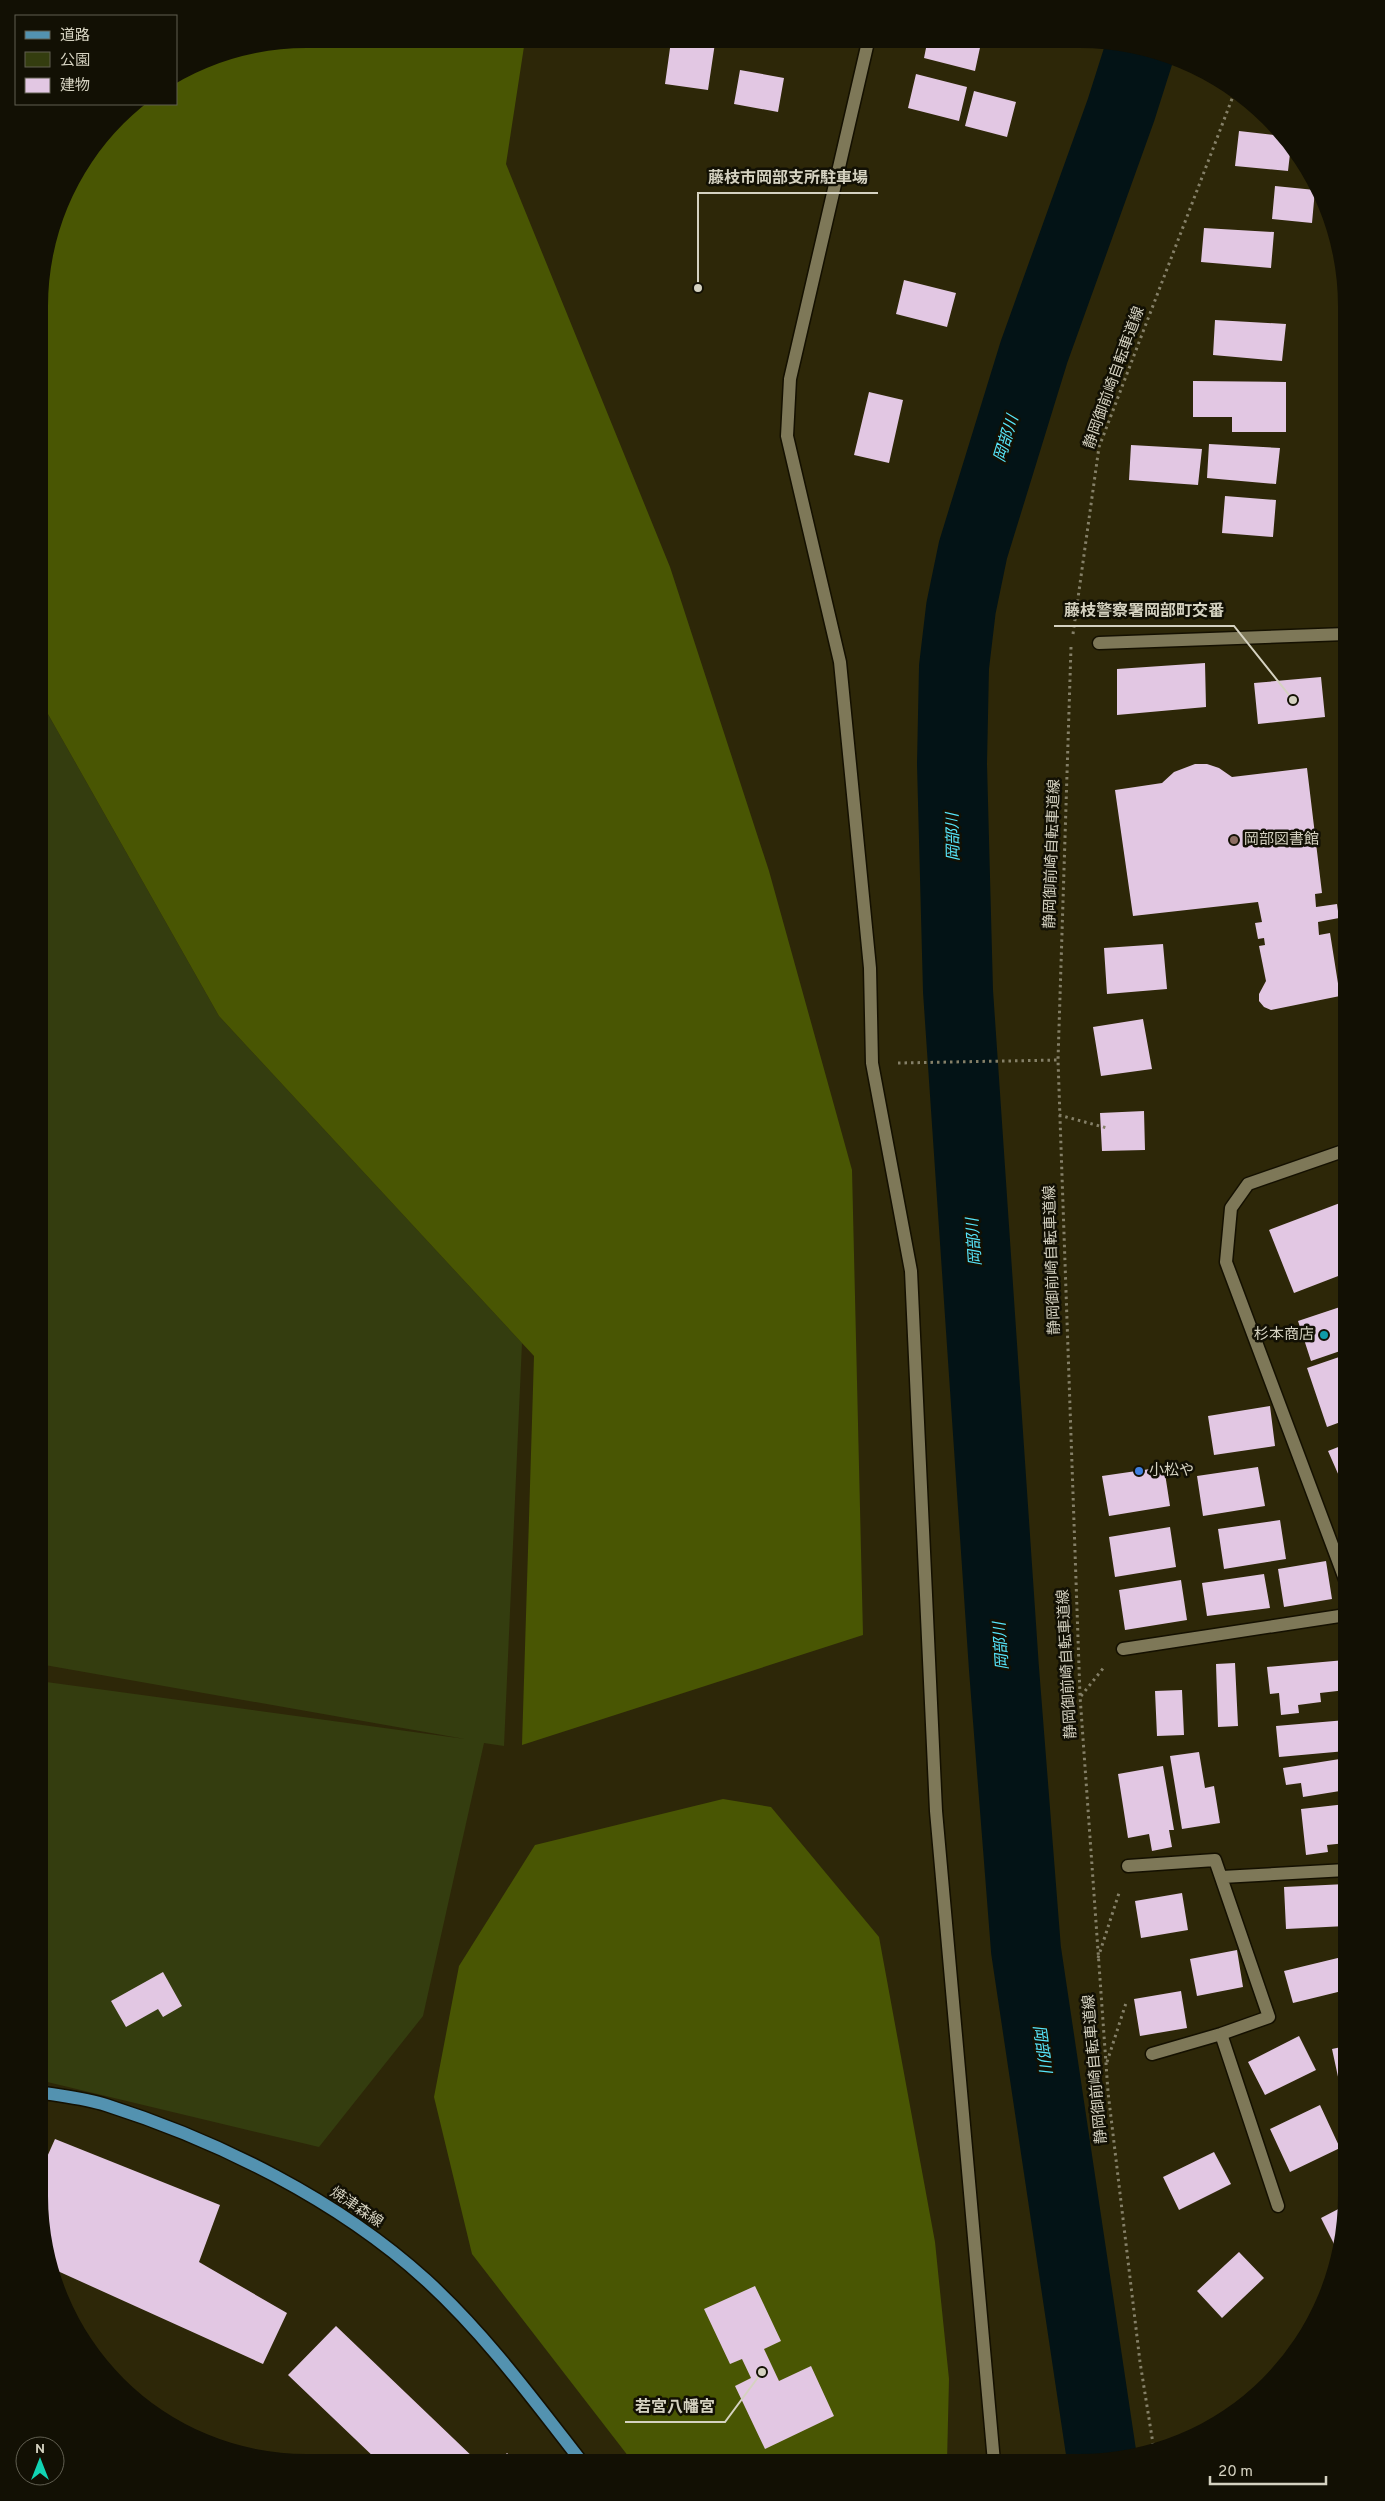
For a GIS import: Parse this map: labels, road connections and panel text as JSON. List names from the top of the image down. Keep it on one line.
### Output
{"streets":{"main road":["焼津森線"],"path":["静岡御前崎自転車道線"]},"water":["岡部川"],"places":["藤枝市岡部支所駐車場","藤枝警察署岡部町交番","岡部図書館","杉本商店","小松や","若宮八幡宮"],"legend":["道路","公園","建物"],"scale_bar":"20 m","north":"top"}
